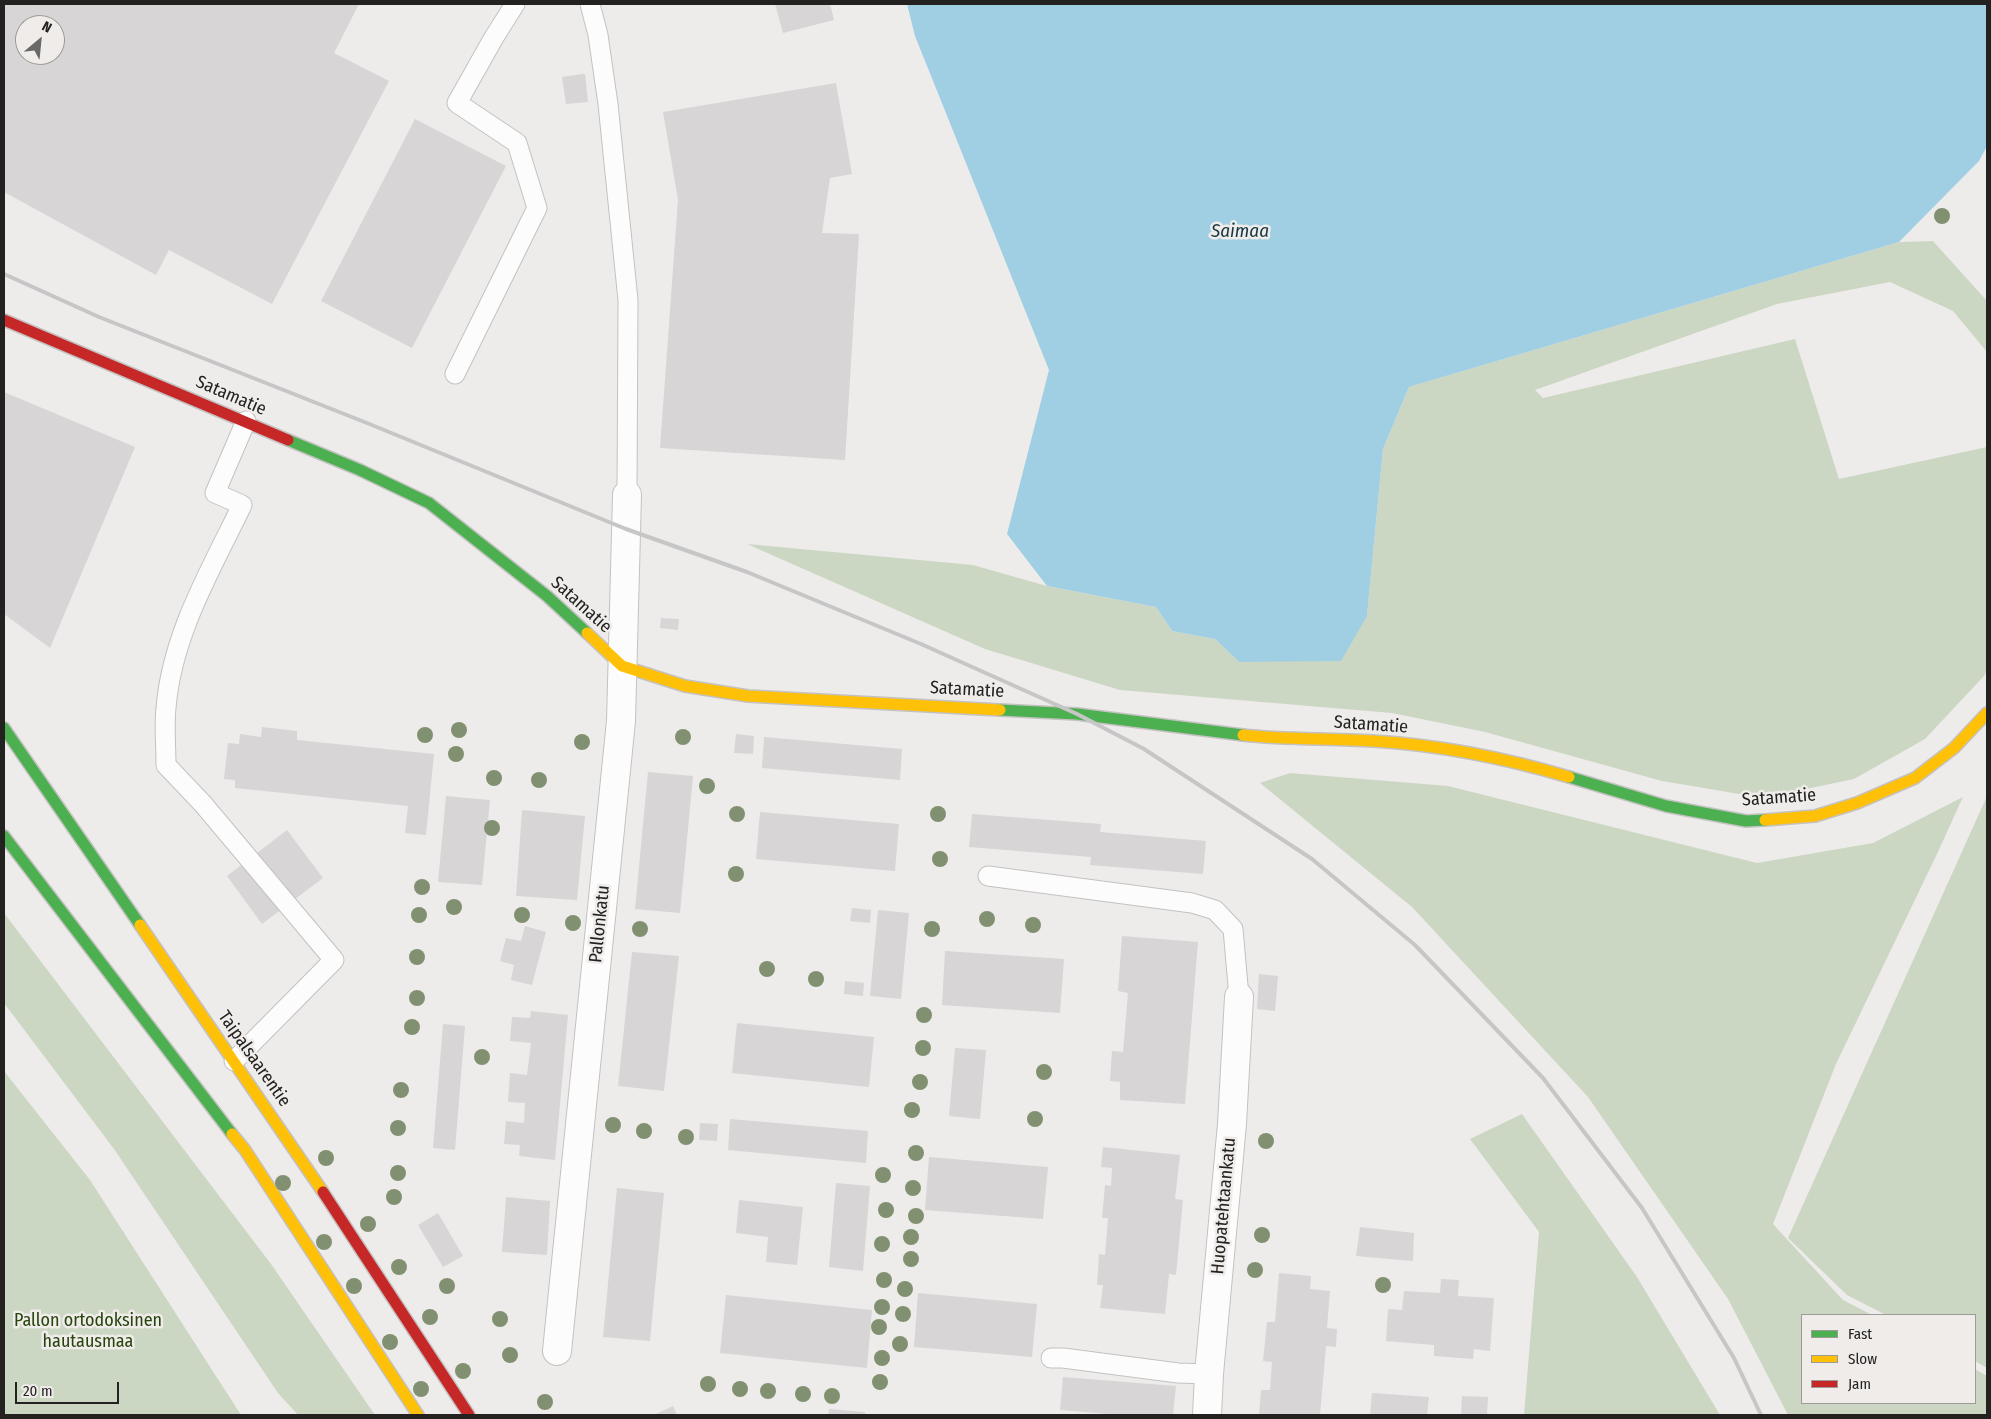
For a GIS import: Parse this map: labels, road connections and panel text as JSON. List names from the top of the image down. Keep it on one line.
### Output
{"streets":{"street":["Satamatie","Pallonkatu","Taipalsaarentie","Huopatehtaankatu"]},"crossings":[["Satamatie","Pallonkatu"]],"water":["Saimaa"],"parks":["Pallon ortodoksinen hautausmaa"],"legend":["Fast","Slow","Jam"],"scale_bar":"20 m","north":"top right"}
